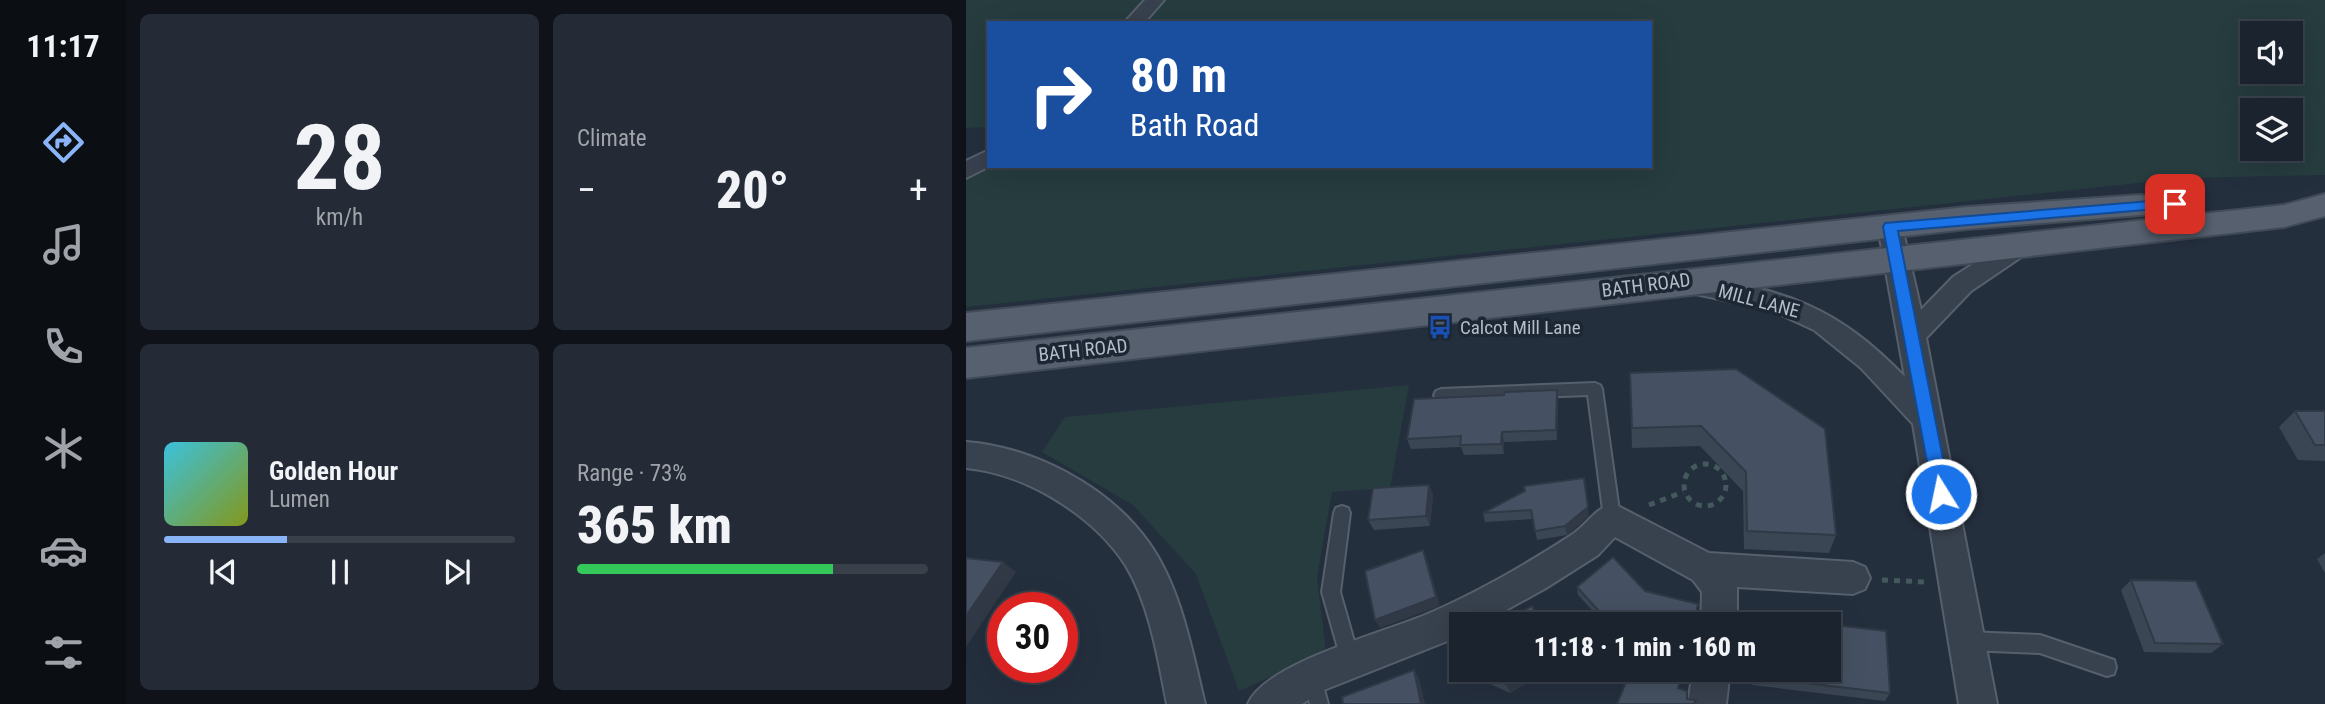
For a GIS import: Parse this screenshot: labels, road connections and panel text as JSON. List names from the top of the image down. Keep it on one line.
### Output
{"streets":{"main road":["BATH ROAD"],"street":["MILL LANE"]},"crossings":[["BATH ROAD","MILL LANE"]],"places":{"bus stop":["Calcot Mill Lane"]},"page":{"tabs":"11:17","tile":[["28","km/h"],"Climate",["Range · 73%","365 km"]],"turn":["80 m","Bath Road"],"heat":["−","20°","+"],"song":["Golden Hour","Lumen"],"limit":"30","trip":"11:18 · 1 min · 160 m"}}
